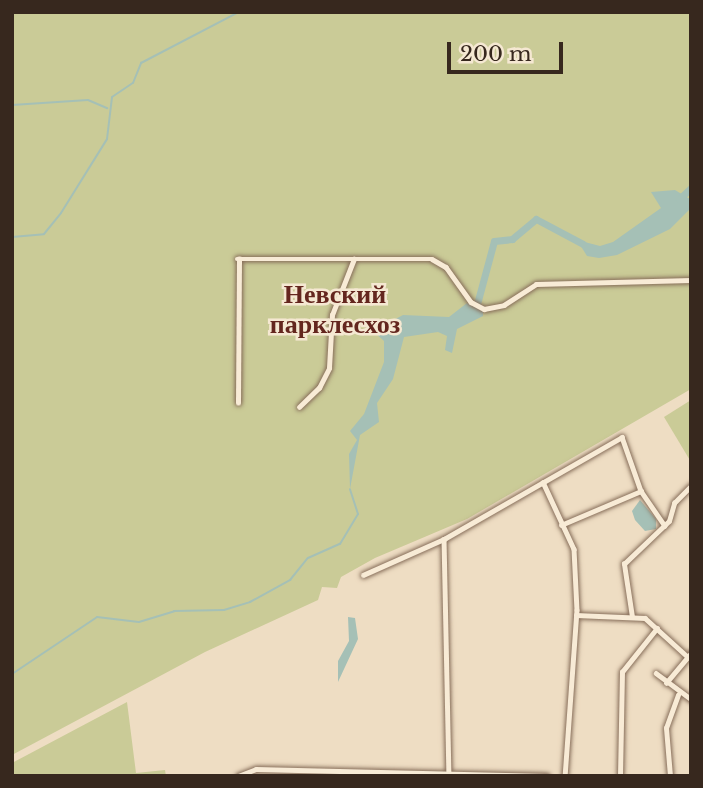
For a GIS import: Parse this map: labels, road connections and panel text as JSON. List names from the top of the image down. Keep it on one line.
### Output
{"districts":["Невский парклесхоз"],"scale_bar":"200 m"}
